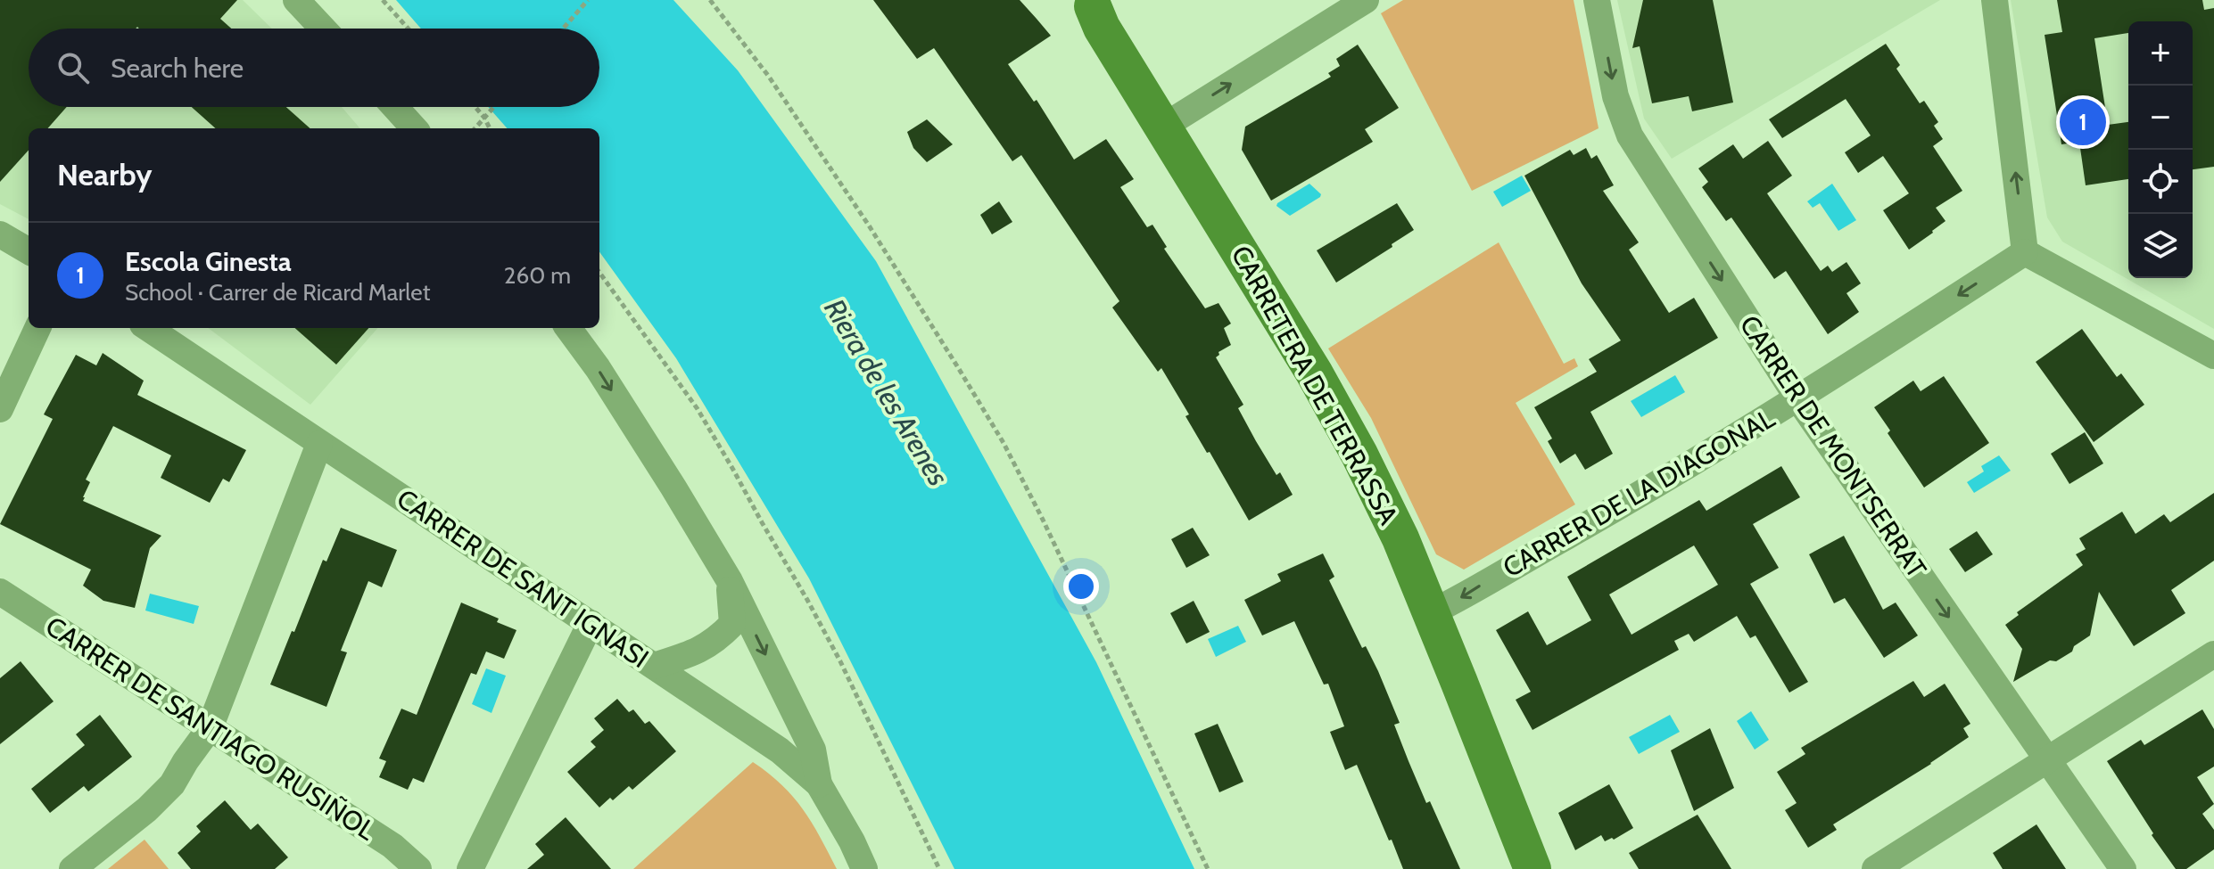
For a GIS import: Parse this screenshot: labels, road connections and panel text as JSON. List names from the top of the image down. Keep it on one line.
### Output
{"streets":{"street":["CARRETERA DE TERRASSA","CARRER DE MONTSERRAT","CARRER DE LA DIAGONAL","CARRER DE SANT IGNASI","CARRER DE SANTIAGO RUSIÑOL"]},"crossings":[["CARRETERA DE TERRASSA","CARRER DE LA DIAGONAL"],["CARRER DE MONTSERRAT","CARRER DE LA DIAGONAL"]],"one_way":["CARRER DE MONTSERRAT","CARRER DE LA DIAGONAL"],"water":["Riera de les Arenes"],"page":{"map_buttons":["+","−"],"search":"Search here","pins":"1","heading":"Nearby","list":[{"mark":"1","name":"Escola Ginesta","note":"School · Carrer de Ricard Marlet","value":"260 m"}]}}
